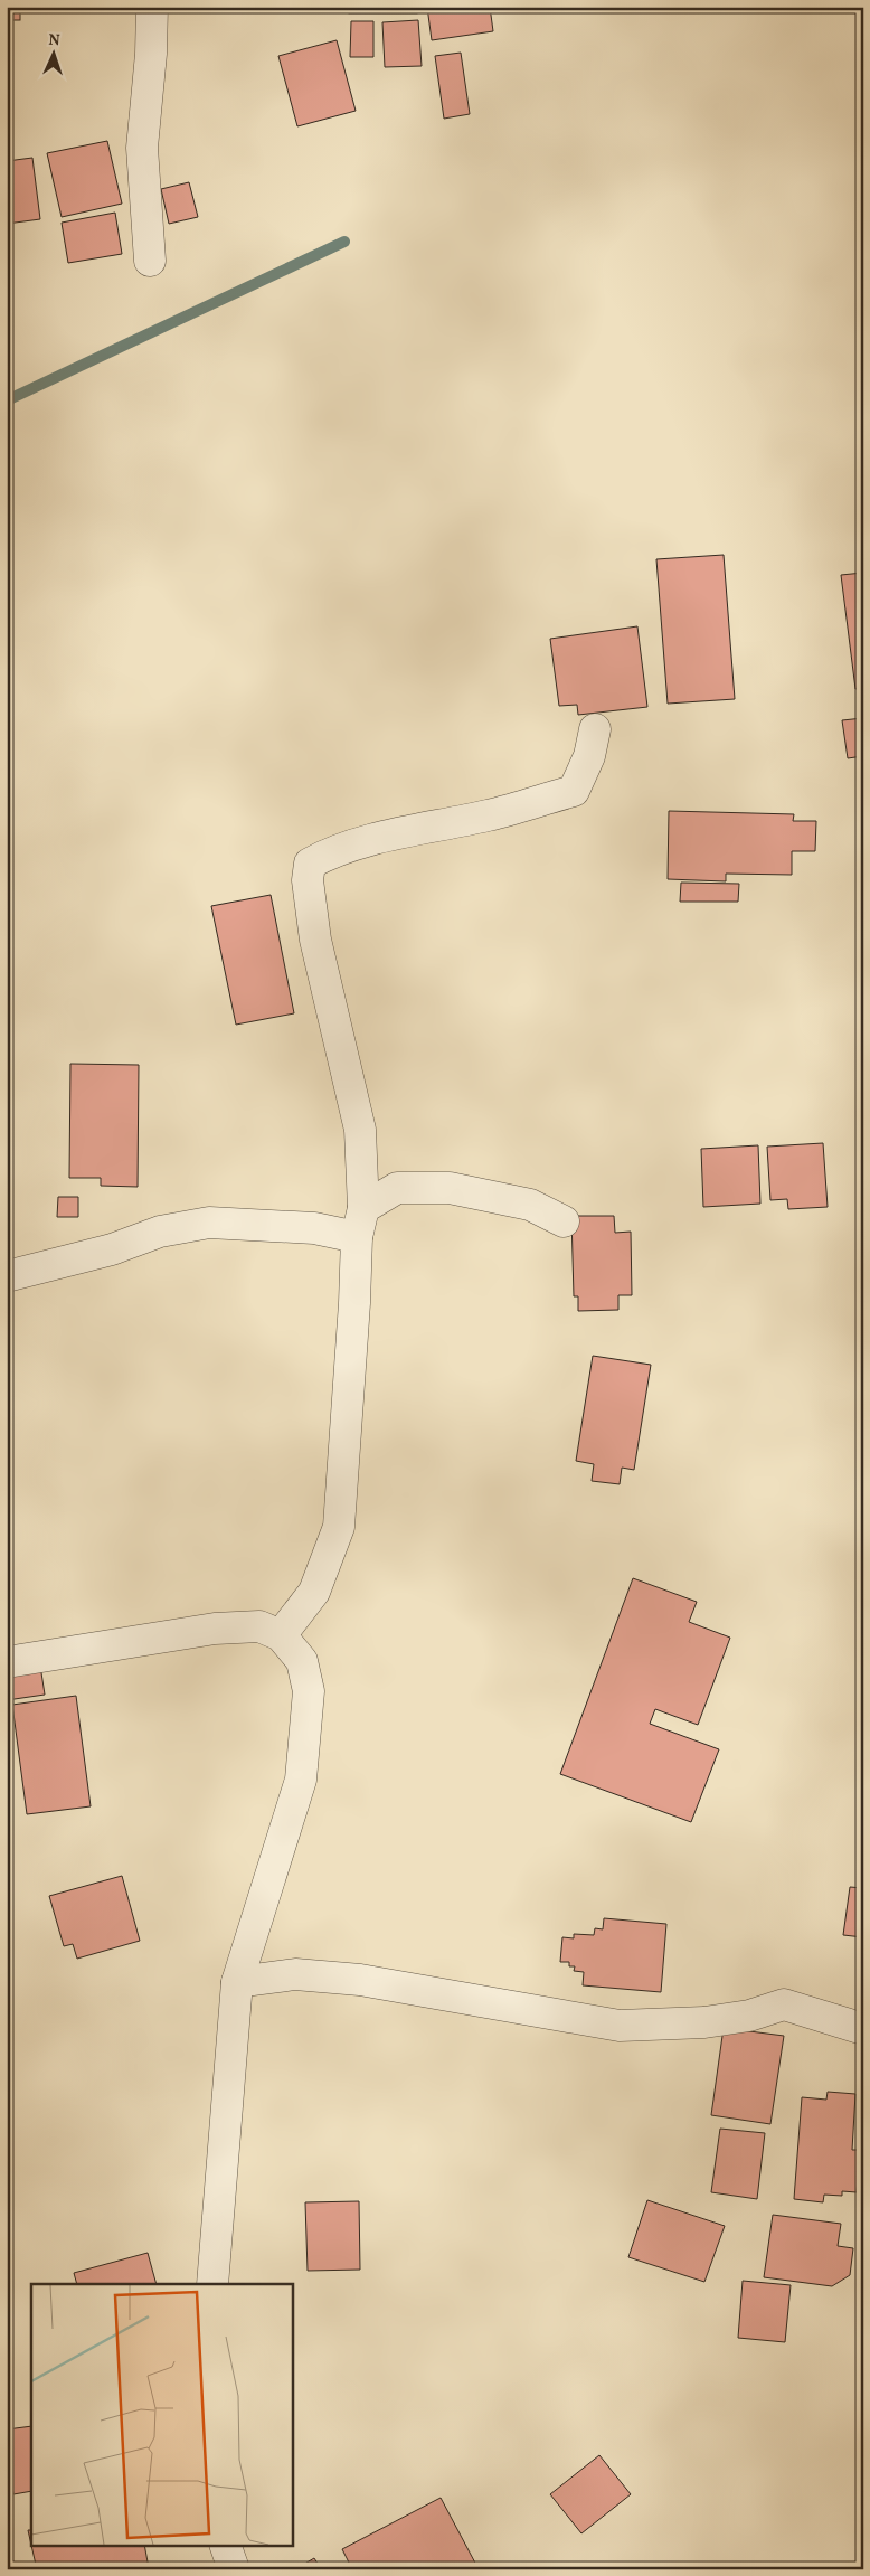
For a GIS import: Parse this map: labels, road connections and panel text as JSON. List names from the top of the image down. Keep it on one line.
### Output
{"north":"top"}
